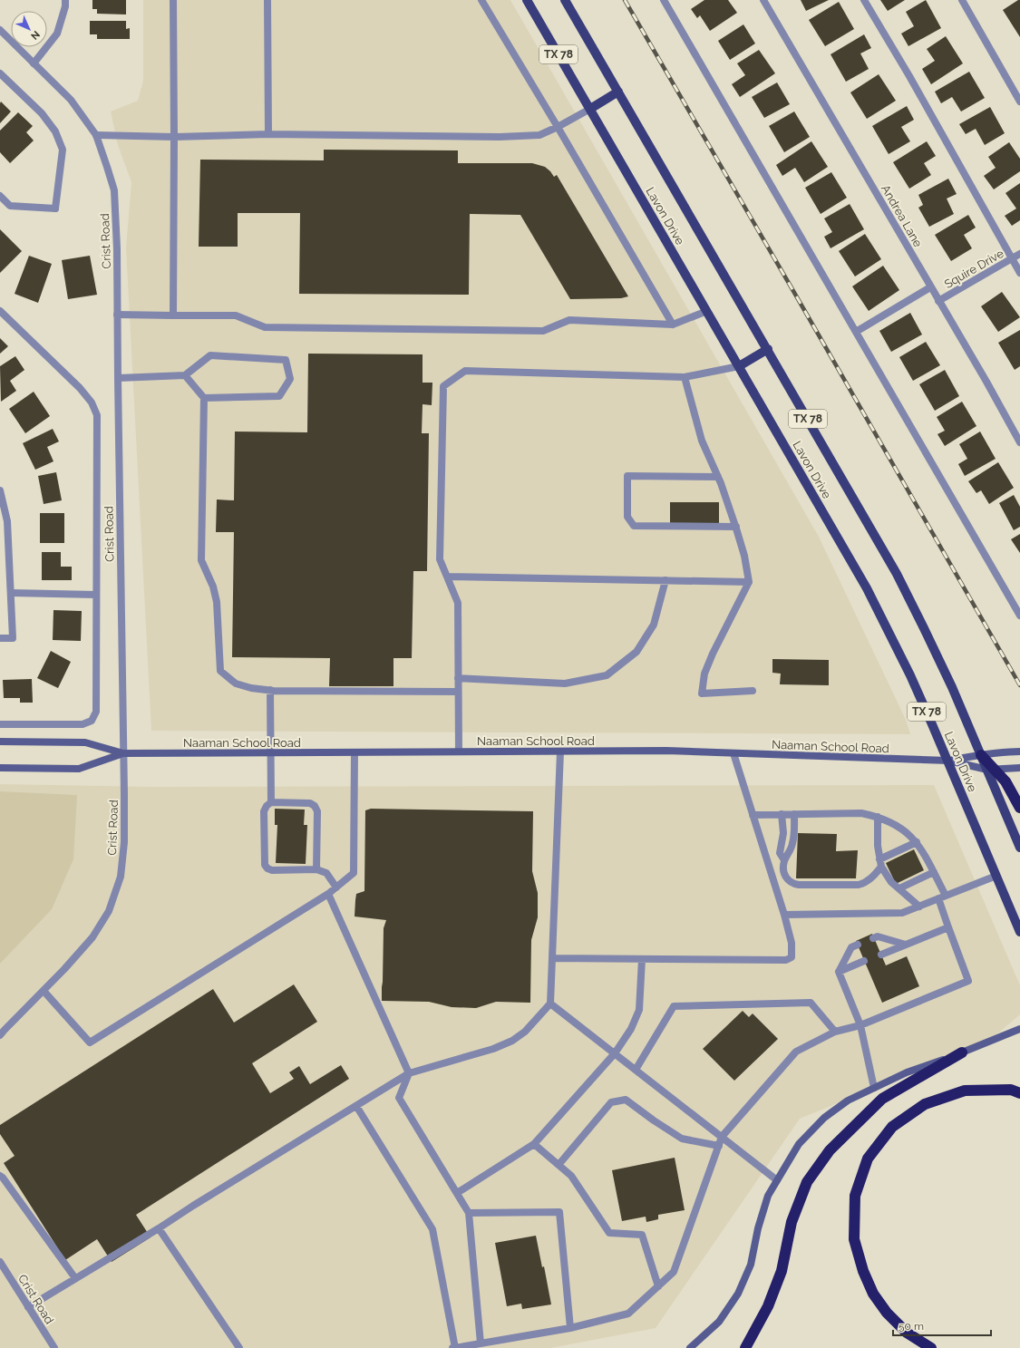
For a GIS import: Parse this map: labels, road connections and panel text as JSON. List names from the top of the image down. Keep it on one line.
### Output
{"streets":{"main road":["TX 78","Lavon Drive","Naaman School Road"],"street":["Andrea Lane","Crist Road","Squire Drive"]},"crossings":[["Lavon Drive","Naaman School Road"],["Andrea Lane","Squire Drive"],["Crist Road","Naaman School Road"]],"scale_bar":"50 m","north":"bottom right"}
